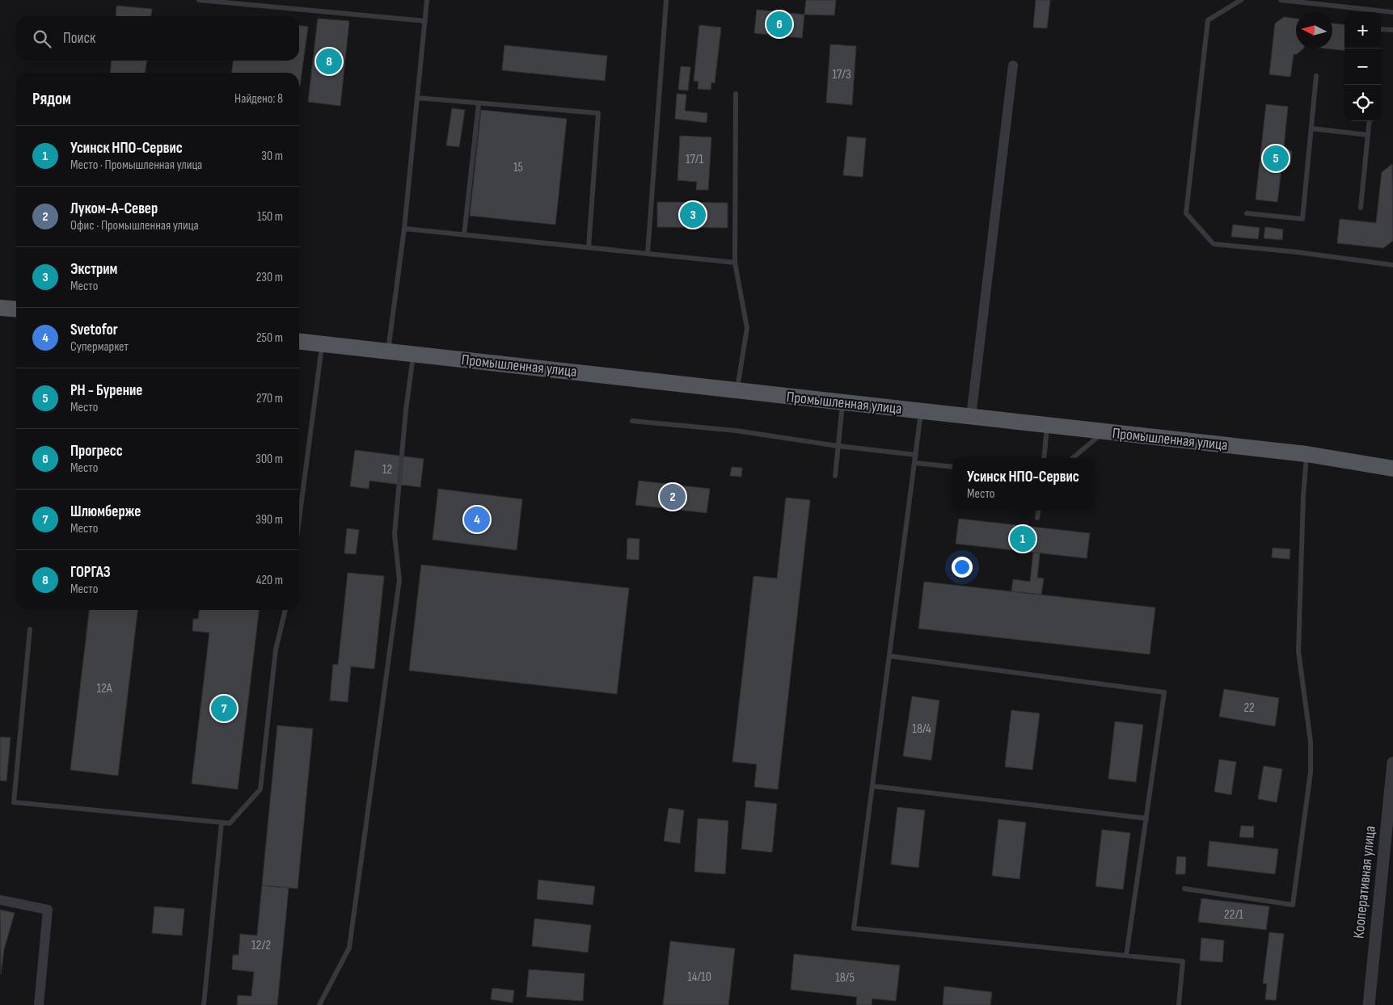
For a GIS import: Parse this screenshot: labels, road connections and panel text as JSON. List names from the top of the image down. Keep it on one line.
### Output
{"streets":{"main road":["Промышленная улица"],"street":["Кооперативная улица"]},"house_numbers":["17/3","17/1","15","12","12А","22","18/4","22/1","12/2","14/10","18/5"],"north":"left","page":{"pins":["6","8","5","3","2","4","1","7"],"map_buttons":["+","−"],"search":"Поиск","heading":["Рядом","Найдено: 8"],"list":[{"mark":"1","name":"Усинск НПО-Сервис","note":"Место · Промышленная улица","value":"30 m"},{"mark":"2","name":"Луком-А-Север","note":"Офис · Промышленная улица","value":"150 m"},{"mark":"3","name":"Экстрим","note":"Место","value":"230 m"},{"mark":"4","name":"Svetofor","note":"Супермаркет","value":"250 m"},{"mark":"5","name":"РН - Бурение","note":"Место","value":"270 m"},{"mark":"6","name":"Прогресс","note":"Место","value":"300 m"},{"mark":"7","name":"Шлюмберже","note":"Место","value":"390 m"},{"mark":"8","name":"ГОРГАЗ","note":"Место","value":"420 m"}],"popup":["Усинск НПО-Сервис","Место"]}}
